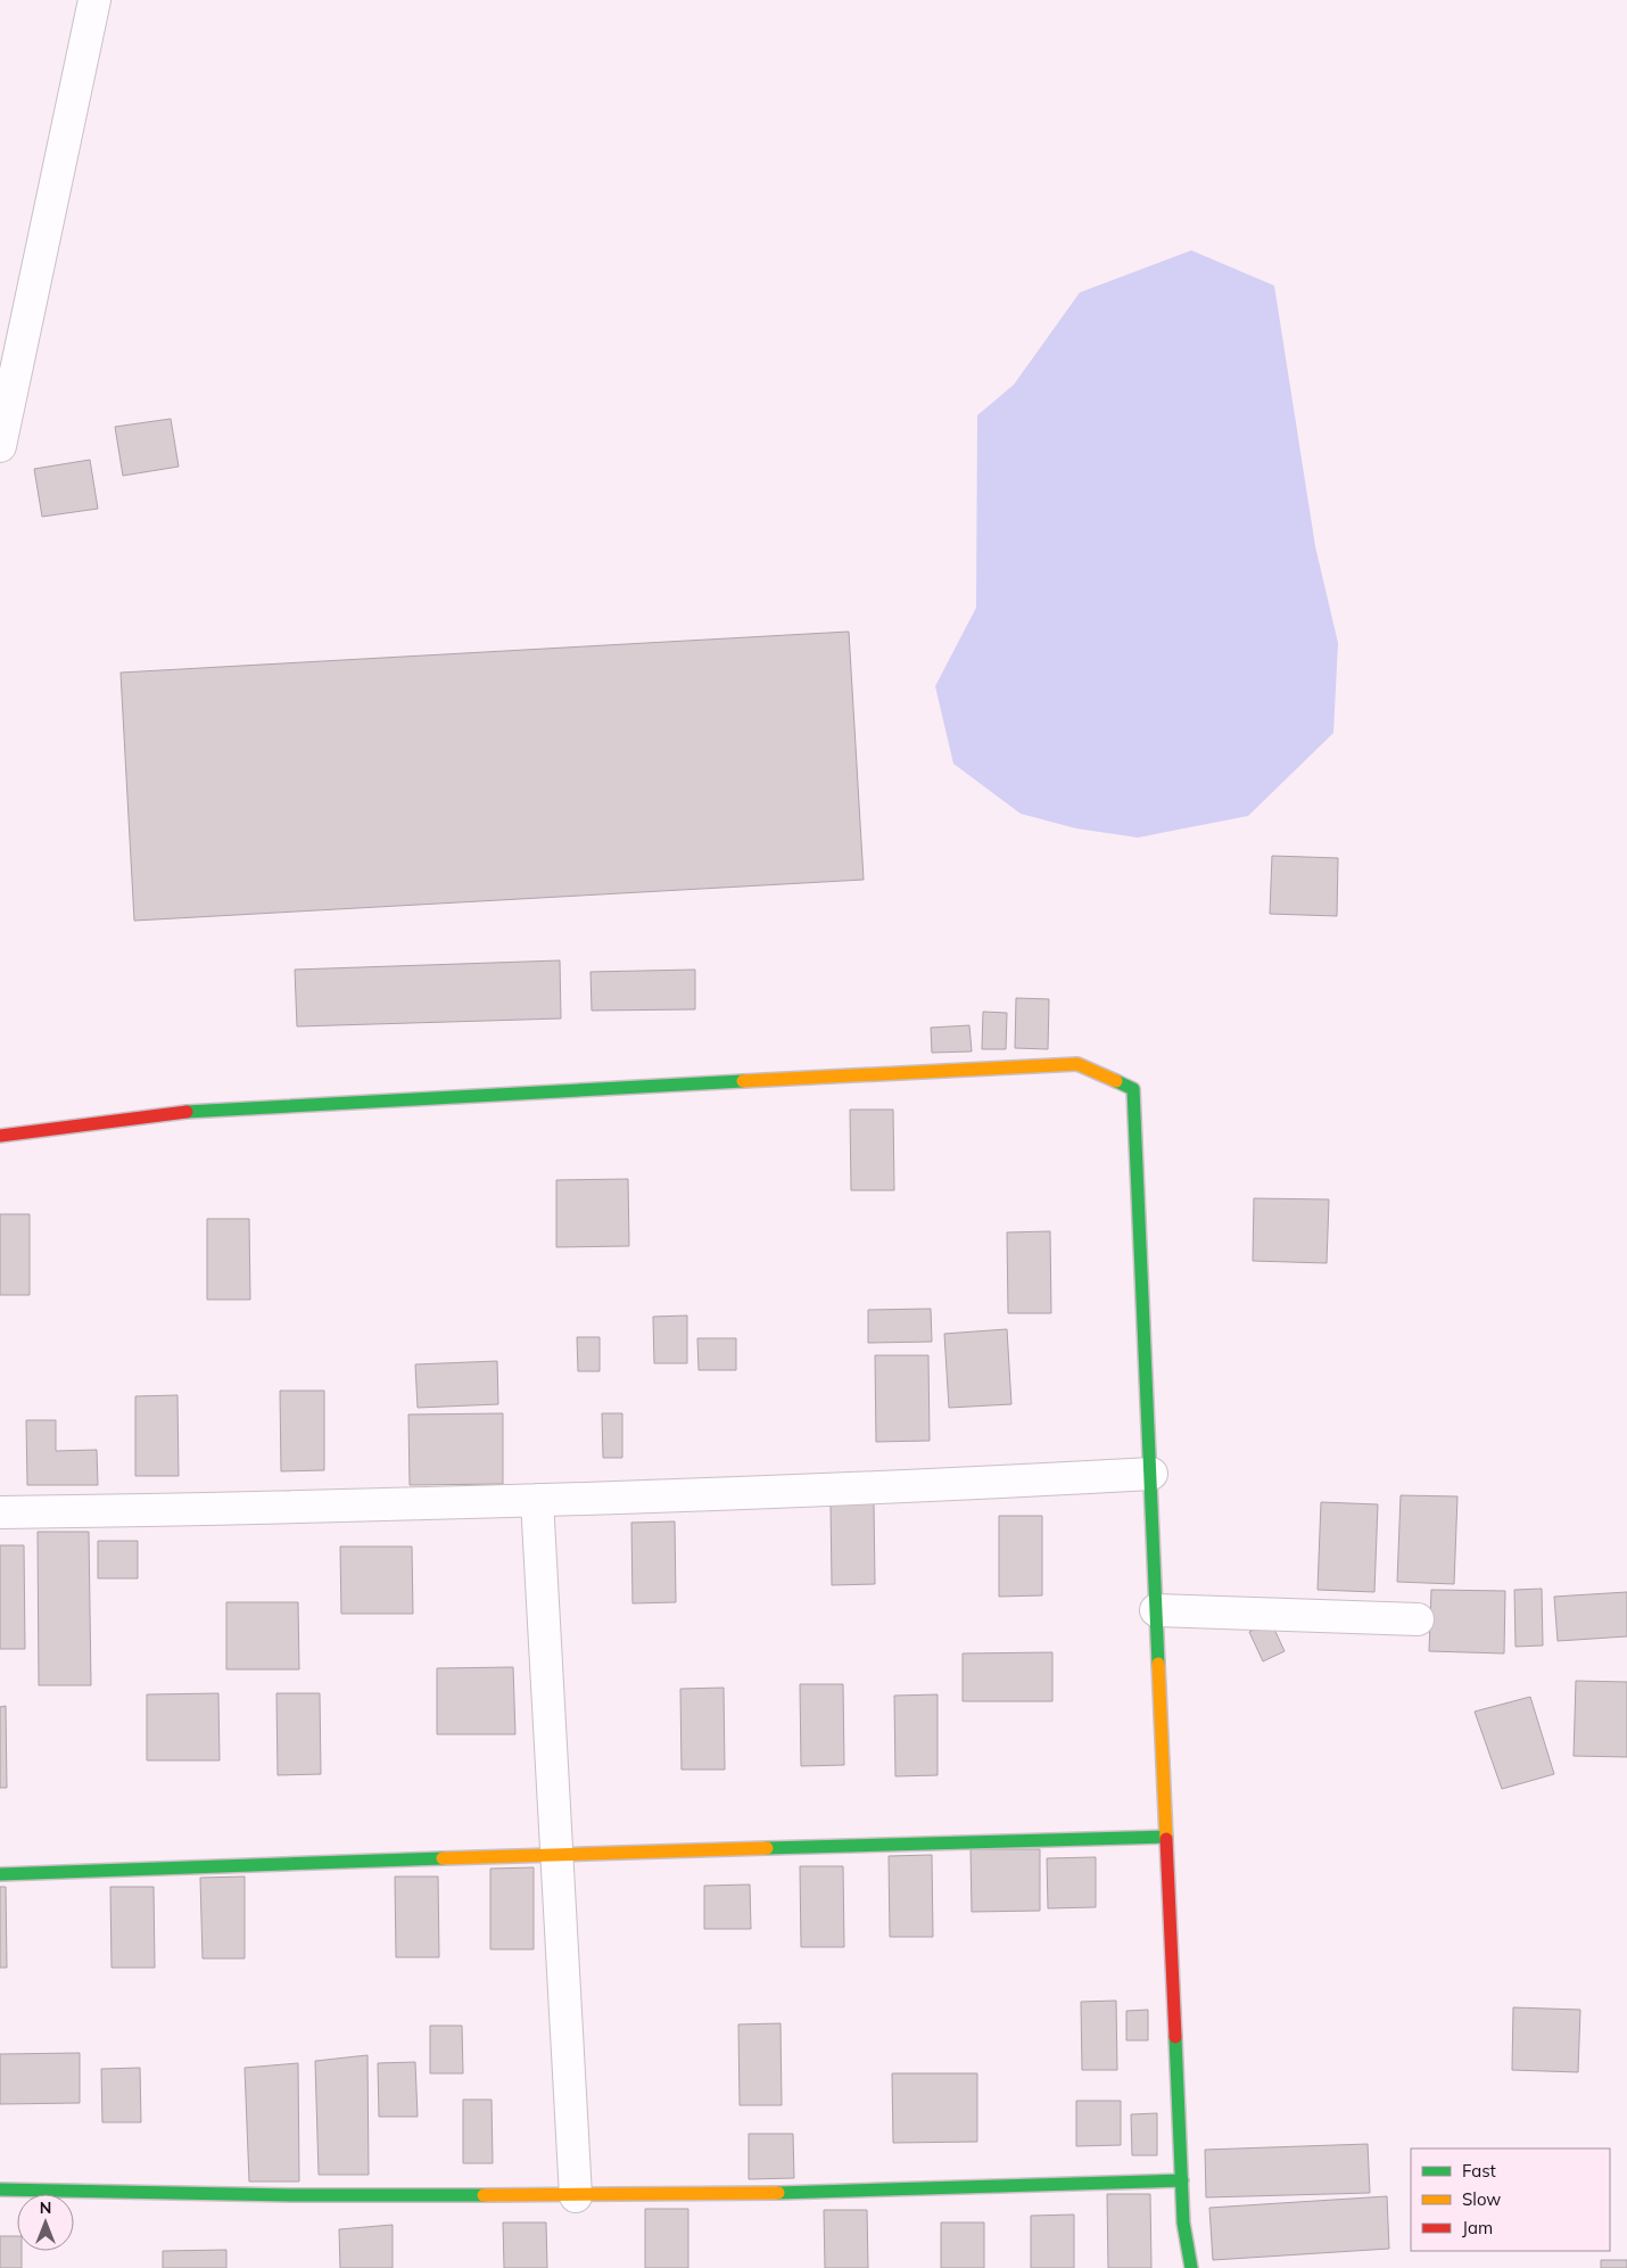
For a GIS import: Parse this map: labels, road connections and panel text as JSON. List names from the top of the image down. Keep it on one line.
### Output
{"legend":["Fast","Slow","Jam"],"north":"top"}
